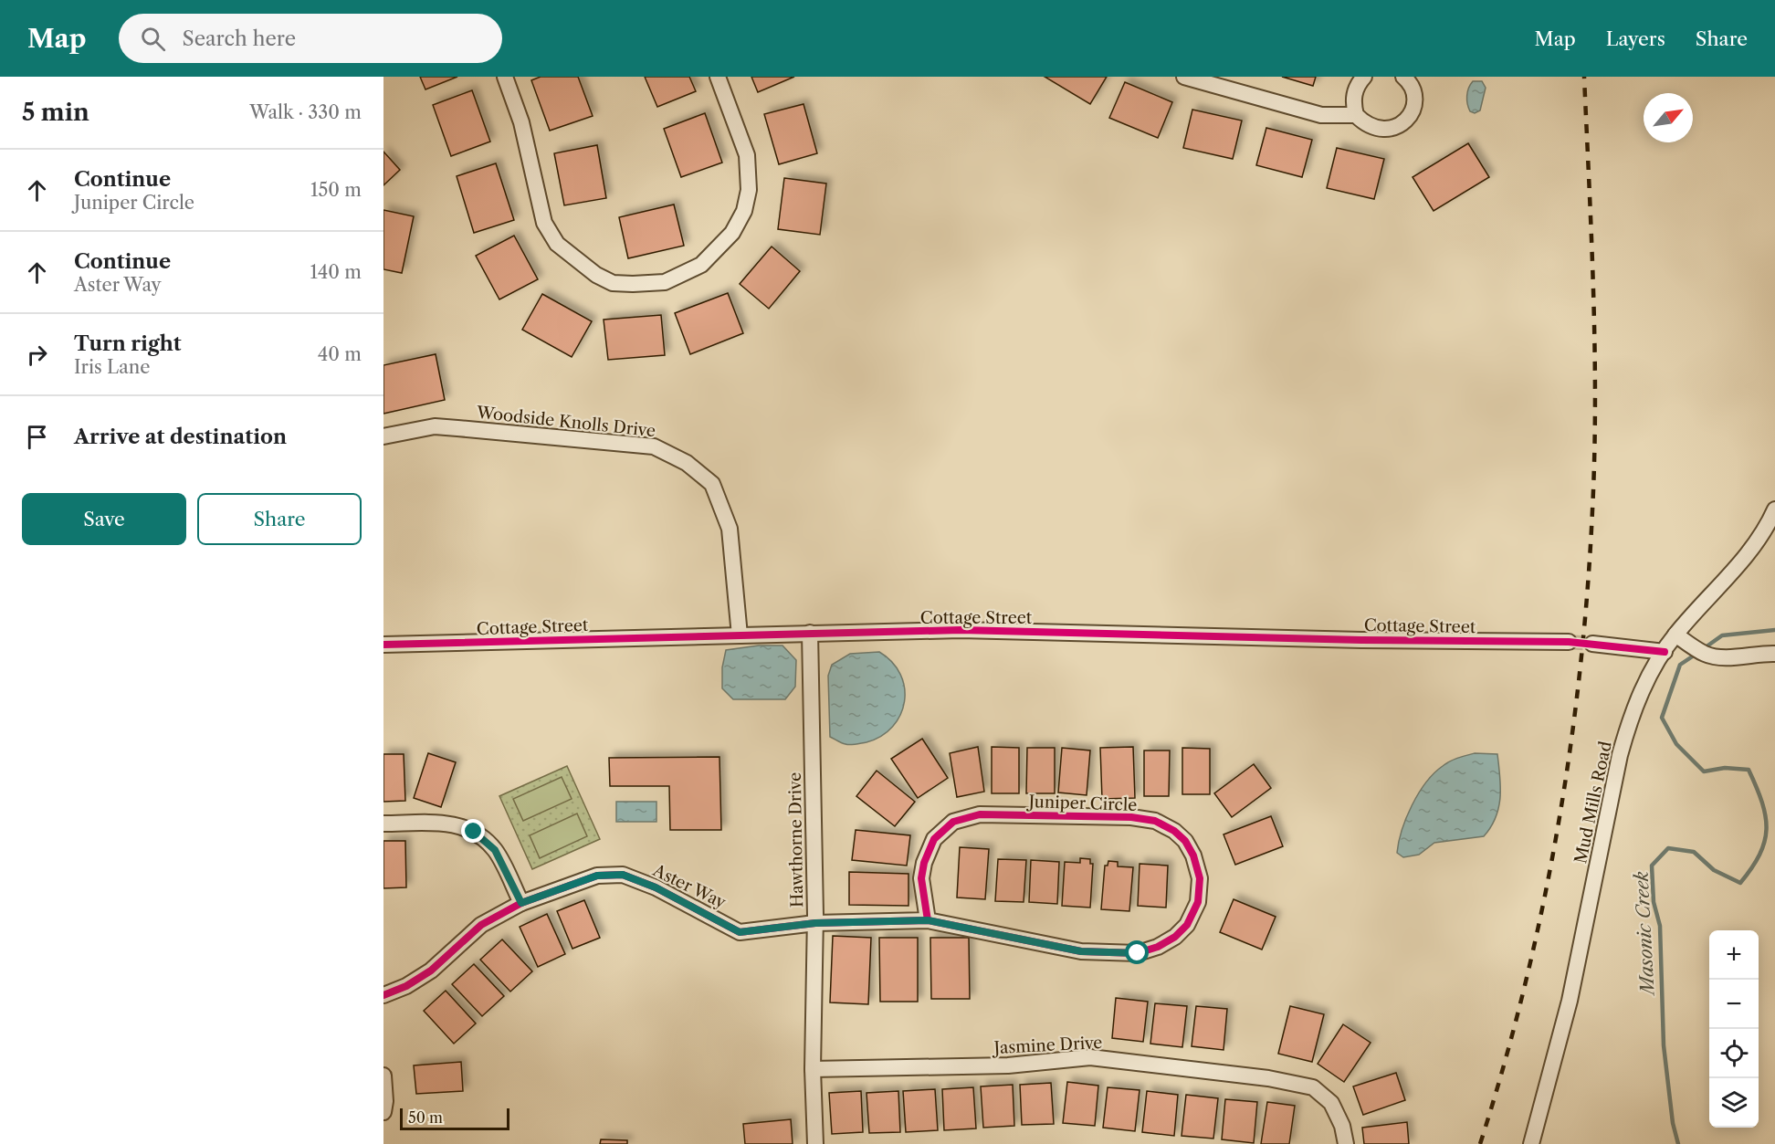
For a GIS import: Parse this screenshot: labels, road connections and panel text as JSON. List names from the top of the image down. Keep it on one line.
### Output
{"streets":{"street":["Woodside Knolls Drive","Cottage Street","Mud Mills Road","Juniper Circle","Hawthorne Drive","Aster Way","Jasmine Drive"]},"crossings":[["Woodside Knolls Drive","Cottage Street"],["Cottage Street","Hawthorne Drive"],["Juniper Circle","Hawthorne Drive"],["Juniper Circle","Aster Way"],["Hawthorne Drive","Aster Way"],["Hawthorne Drive","Jasmine Drive"]],"water":["Masonic Creek"],"scale_bar":"50 m","north":"top right","page":{"header":"Map","search":"Search here","nav":["Map","Layers","Share"],"heading":["5 min","Walk · 330 m"],"list":[["Continue","Juniper Circle","150 m"],["Continue","Aster Way","140 m"],["Turn right","Iris Lane","40 m"],"Arrive at destination"],"buttons":["Save","Share"],"map_buttons":["+","−"],"scale":"50 m"}}
